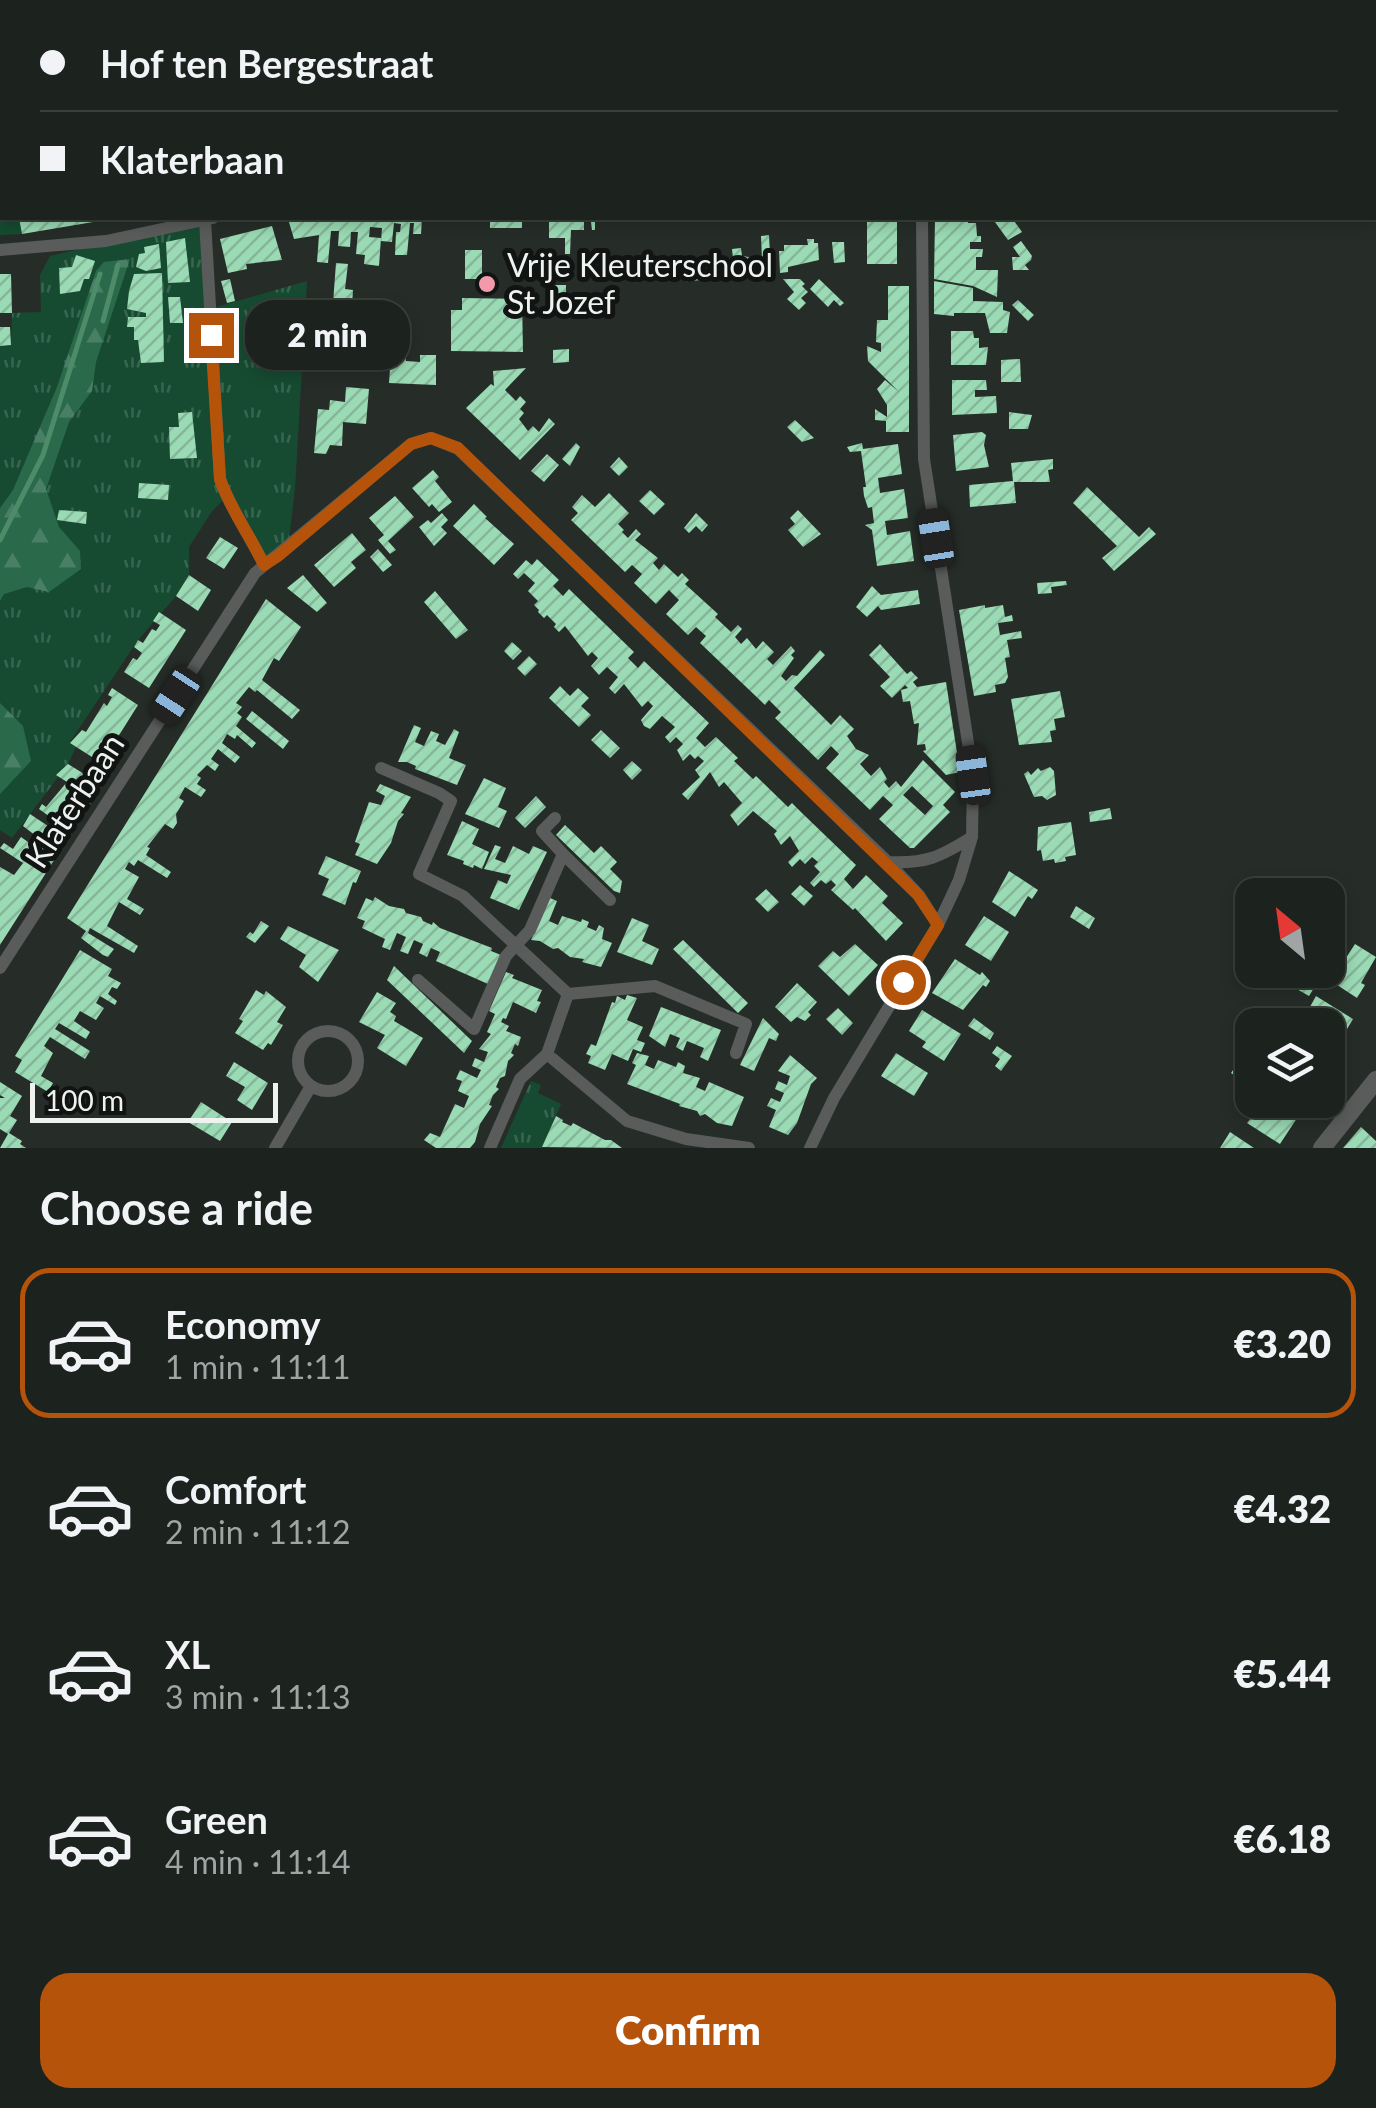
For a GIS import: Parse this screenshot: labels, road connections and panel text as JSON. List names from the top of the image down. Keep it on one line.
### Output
{"streets":{"street":["Klaterbaan"]},"places":["Vrije Kleuterschool St Jozef"],"scale_bar":"100 m","north":"top left","page":{"banner":["Hof ten Bergestraat","Klaterbaan"],"bubble":"2 min","scale":"100 m","heading":"Choose a ride","list":[{"name":"Economy","note":"1 min · 11:11","value":"€3.20"},{"name":"Comfort","note":"2 min · 11:12","value":"€4.32"},{"name":"XL","note":"3 min · 11:13","value":"€5.44"},{"name":"Green","note":"4 min · 11:14","value":"€6.18"}],"buttons":"Confirm"}}
